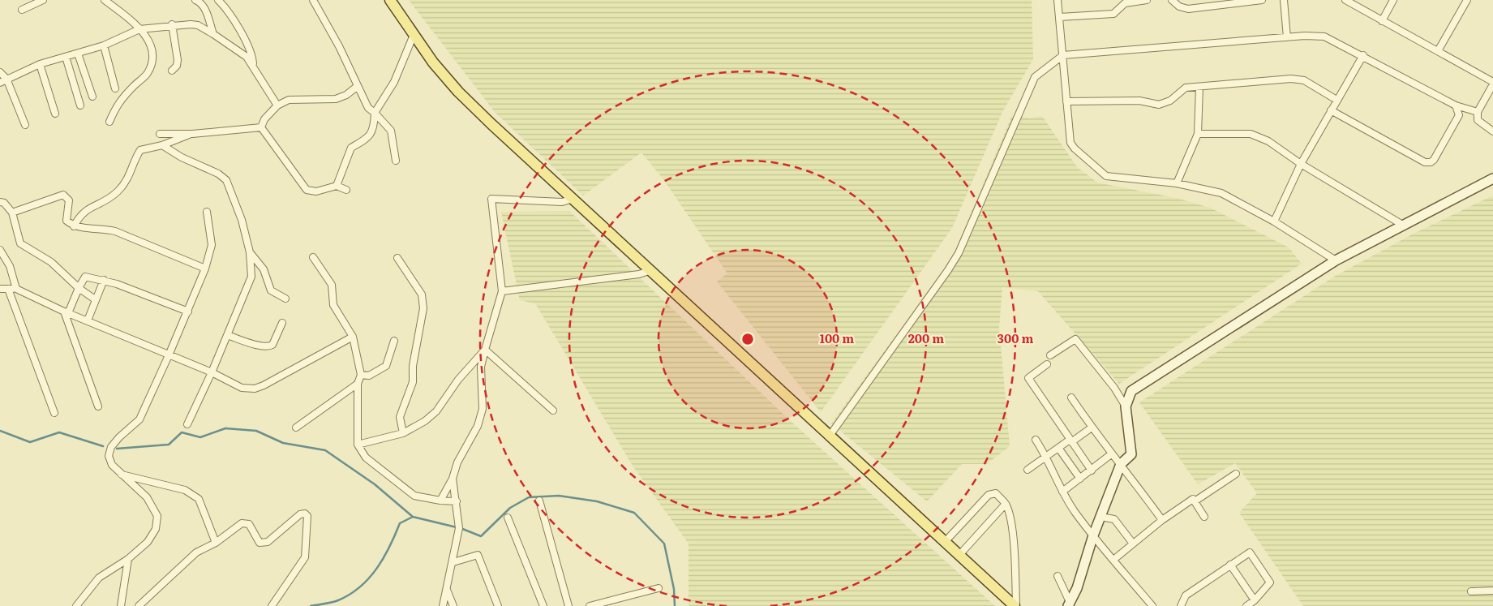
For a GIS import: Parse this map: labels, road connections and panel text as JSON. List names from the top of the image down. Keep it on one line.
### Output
{"rings":["100 m","200 m","300 m"]}
